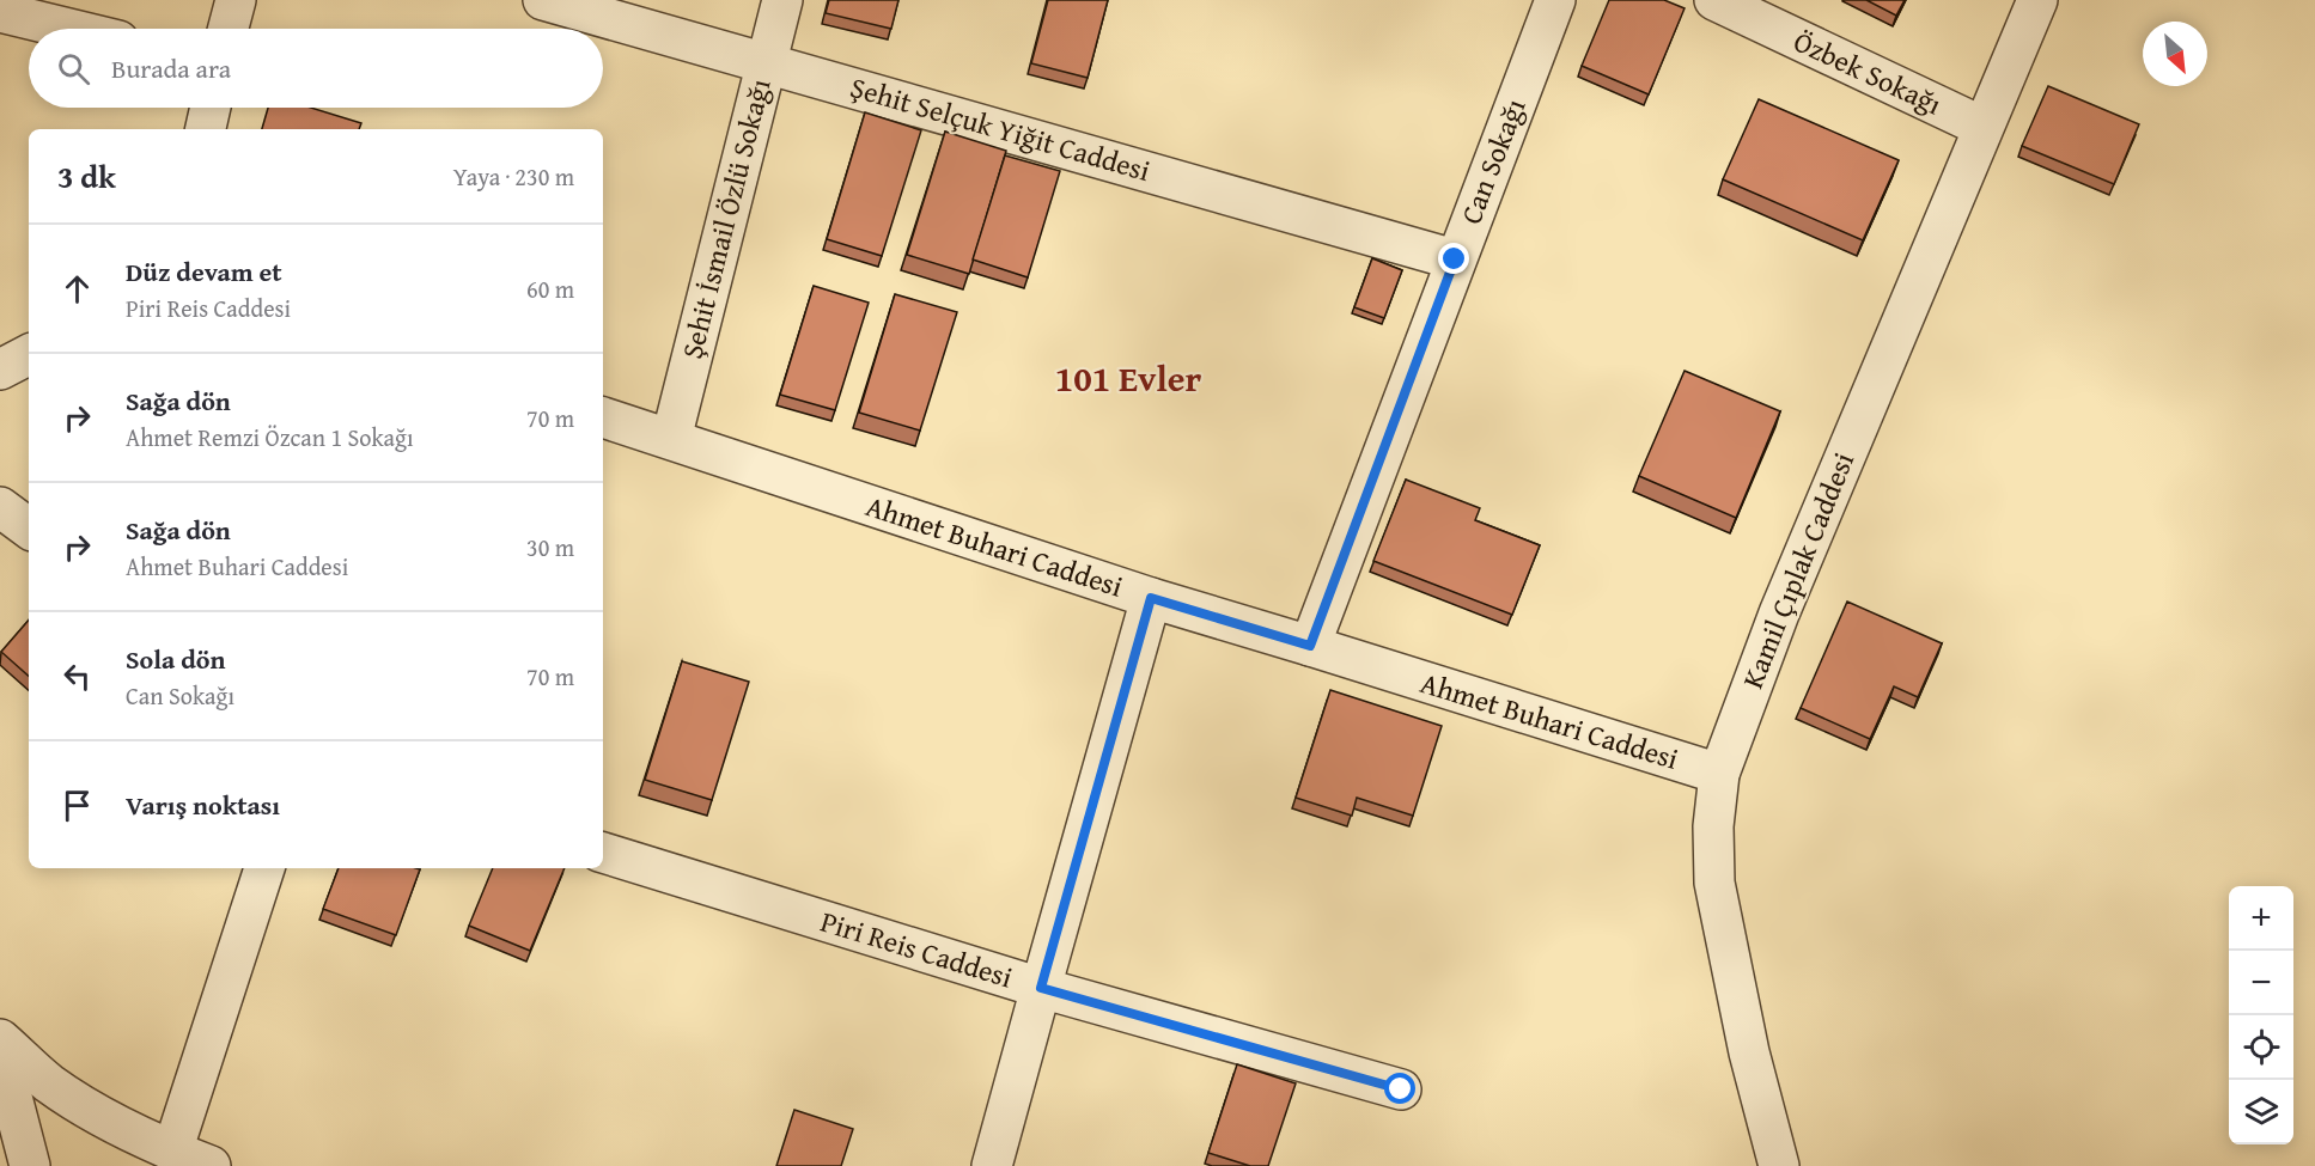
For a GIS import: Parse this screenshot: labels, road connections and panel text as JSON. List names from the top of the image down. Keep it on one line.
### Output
{"streets":{"street":["Özbek Sokağı","Şehit Selçuk Yiğit Caddesi","Can Sokağı","Şehit İsmail Özlü Sokağı","Ahmet Buhari Caddesi","Kamil Çıplak Caddesi","Piri Reis Caddesi"]},"crossings":[["Özbek Sokağı","Kamil Çıplak Caddesi"],["Şehit Selçuk Yiğit Caddesi","Can Sokağı"],["Şehit Selçuk Yiğit Caddesi","Şehit İsmail Özlü Sokağı"],["Can Sokağı","Ahmet Buhari Caddesi"],["Şehit İsmail Özlü Sokağı","Ahmet Buhari Caddesi"],["Ahmet Buhari Caddesi","Kamil Çıplak Caddesi"]],"districts":["101 Evler"],"north":"bottom right","page":{"search":"Burada ara","heading":["3 dk","Yaya · 230 m"],"list":[["Düz devam et","Piri Reis Caddesi","60 m"],["Sağa dön","Ahmet Remzi Özcan 1 Sokağı","70 m"],["Sağa dön","Ahmet Buhari Caddesi","30 m"],["Sola dön","Can Sokağı","70 m"],"Varış noktası"],"map_buttons":["+","−"]}}
